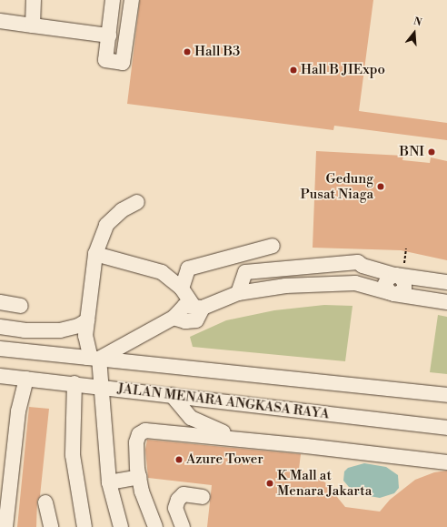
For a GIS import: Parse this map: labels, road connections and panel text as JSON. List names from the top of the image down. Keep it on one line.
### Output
{"streets":{"street":["JALAN MENARA ANGKASA RAYA"]},"places":["Hall B3","Hall B JIExpo","BNI","Gedung Pusat Niaga","Azure Tower","K Mall at Menara Jakarta"],"north":"top"}
